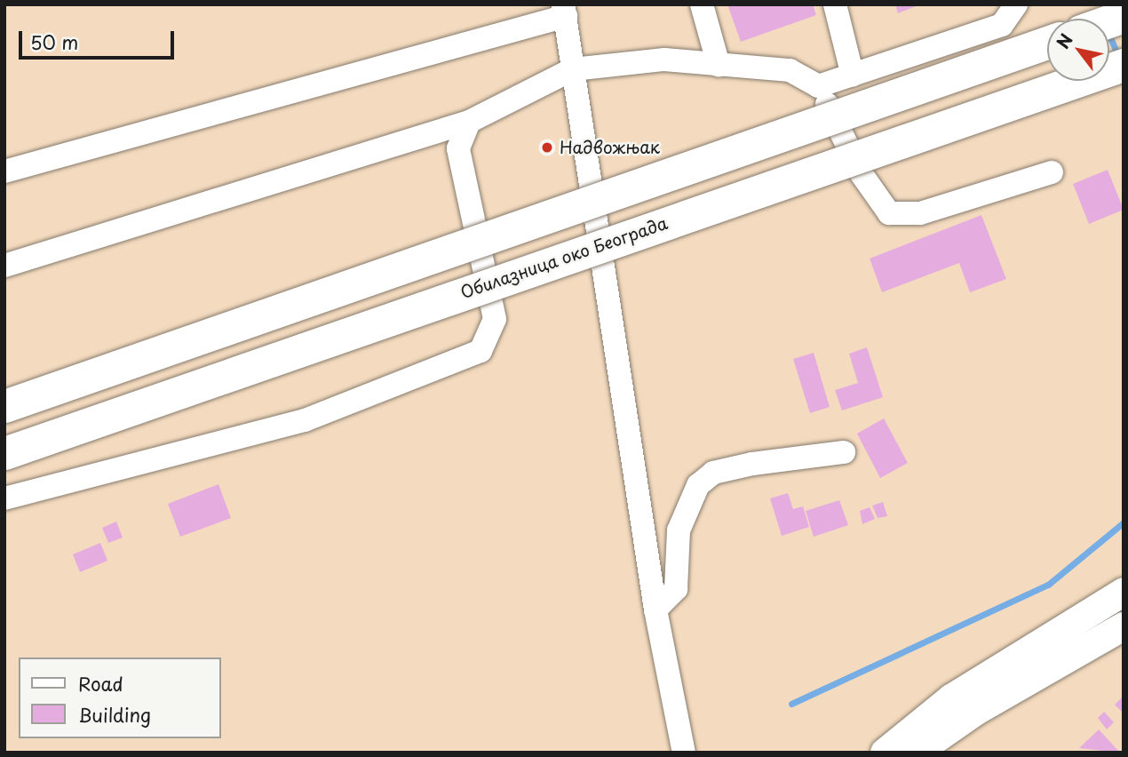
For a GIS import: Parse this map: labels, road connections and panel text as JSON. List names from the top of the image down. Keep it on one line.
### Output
{"streets":{"highway":["Обилазница око Београда"]},"places":["Надвожњак"],"legend":["Road","Building"],"scale_bar":"50 m","north":"top left"}
